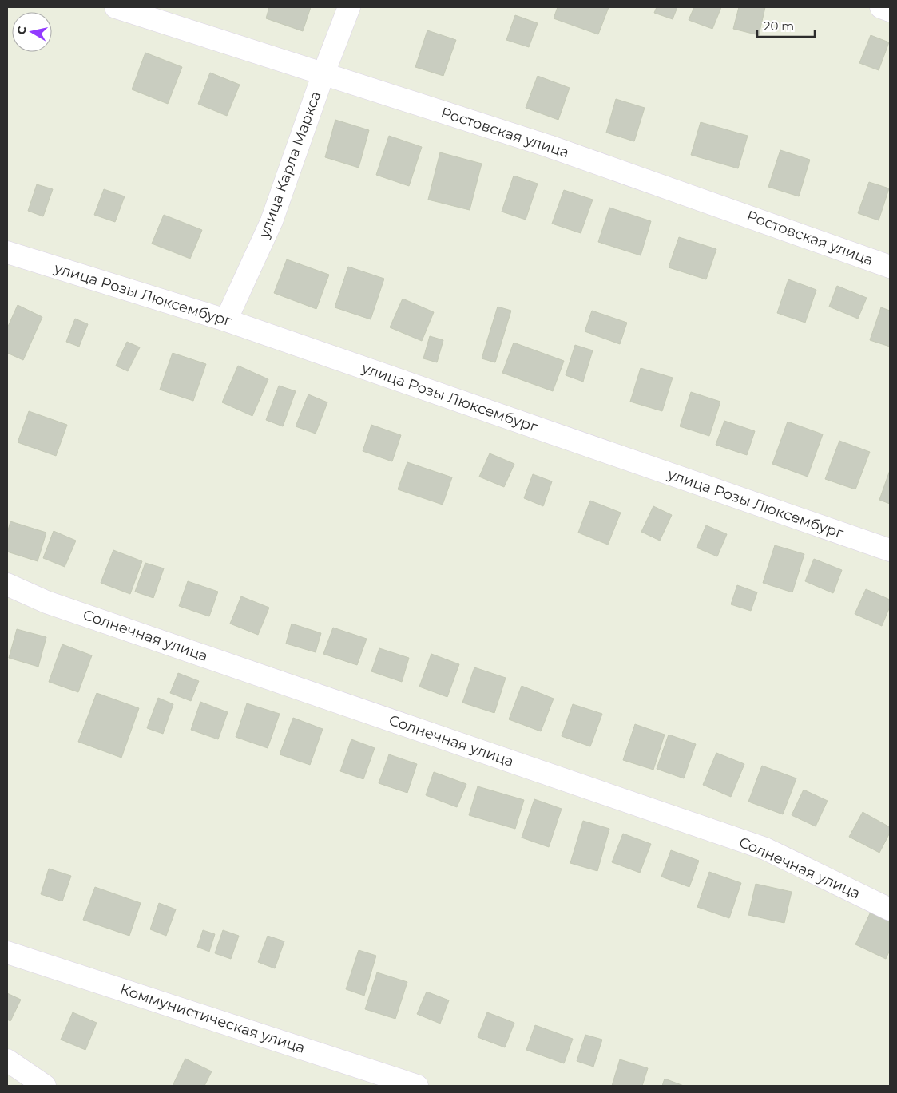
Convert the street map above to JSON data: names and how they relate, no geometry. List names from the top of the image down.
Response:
{
  "streets": {
    "street": [
      "Ростовская улица",
      "улица Карла Маркса",
      "улица Розы Люксембург",
      "Солнечная улица",
      "Коммунистическая улица"
    ]
  },
  "crossings": [
    ["Ростовская улица", "улица Карла Маркса"],
    ["улица Карла Маркса", "улица Розы Люксембург"]
  ],
  "scale_bar": "20 m",
  "north": "left"
}
